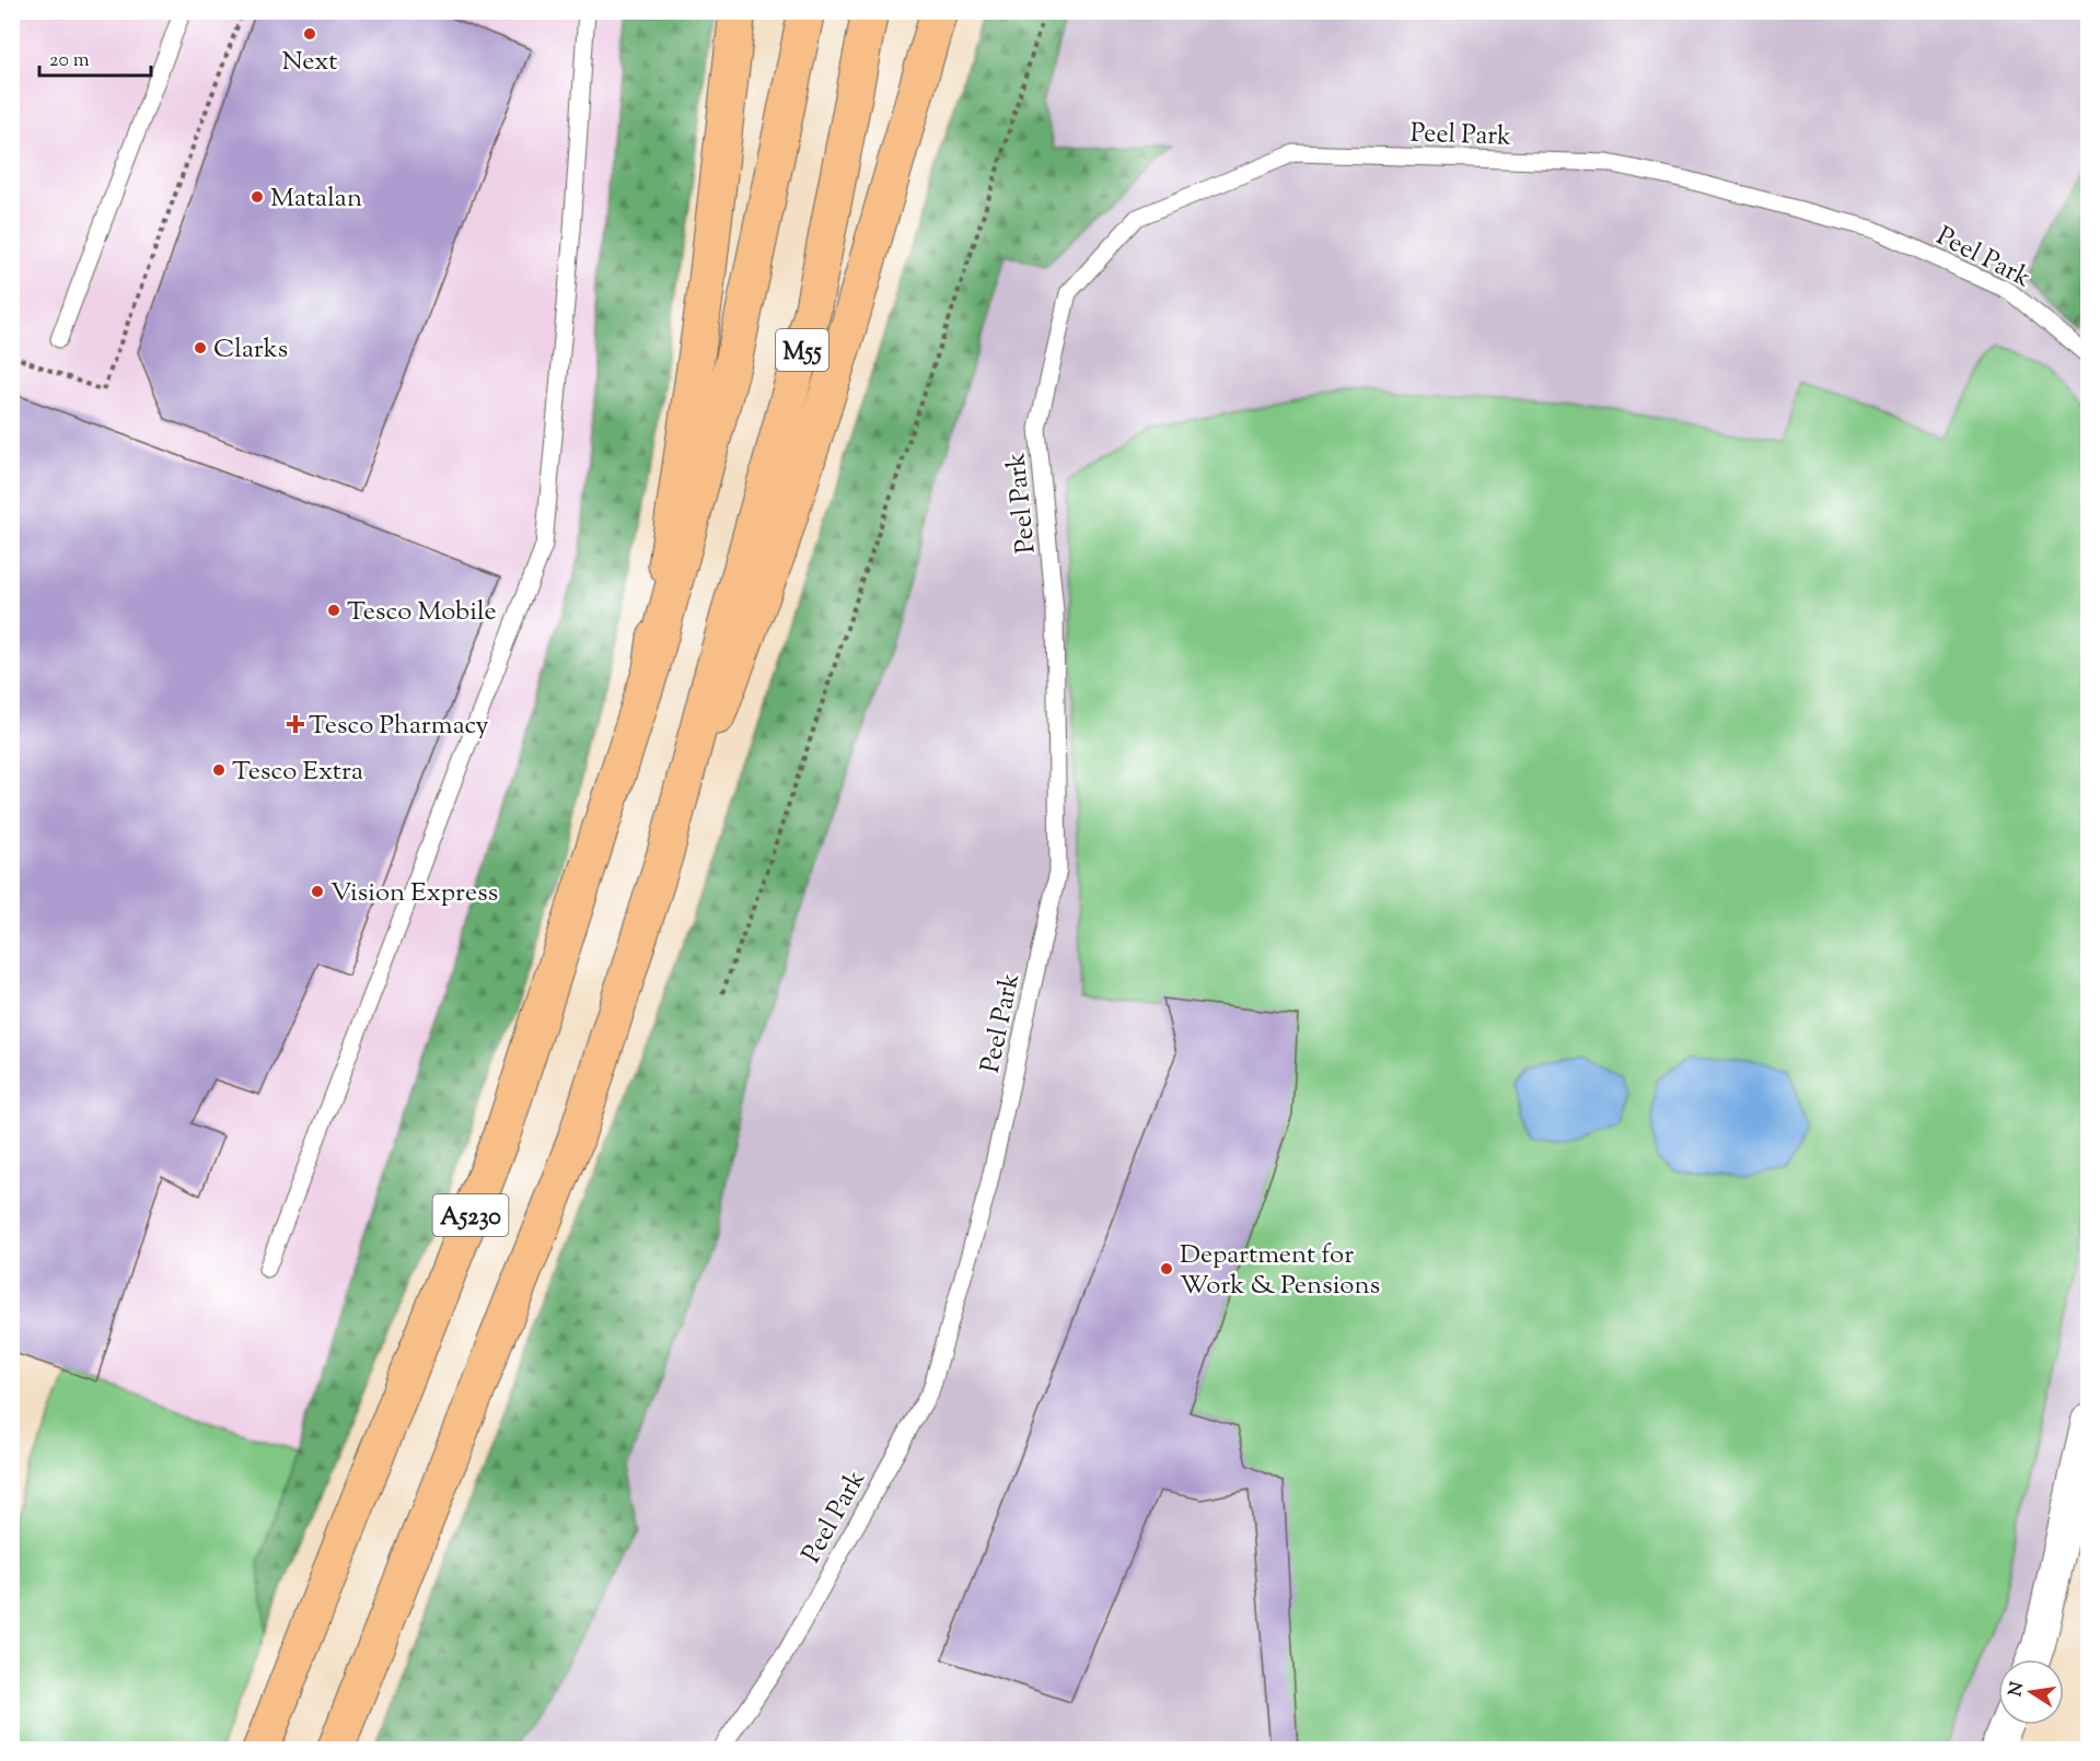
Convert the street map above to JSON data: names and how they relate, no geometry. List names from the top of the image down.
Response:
{
  "streets": {
    "main road": ["M55", "A5230"],
    "lane": ["Peel Park"]
  },
  "crossings": [
    ["M55", "A5230"]
  ],
  "places": {
    "other": [
      "Next",
      "Matalan",
      "Clarks",
      "Tesco Mobile",
      "Tesco Extra",
      "Vision Express",
      "Department for Work & Pensions"
    ],
    "health": ["Tesco Pharmacy"]
  },
  "scale_bar": "20 m",
  "north": "left"
}
